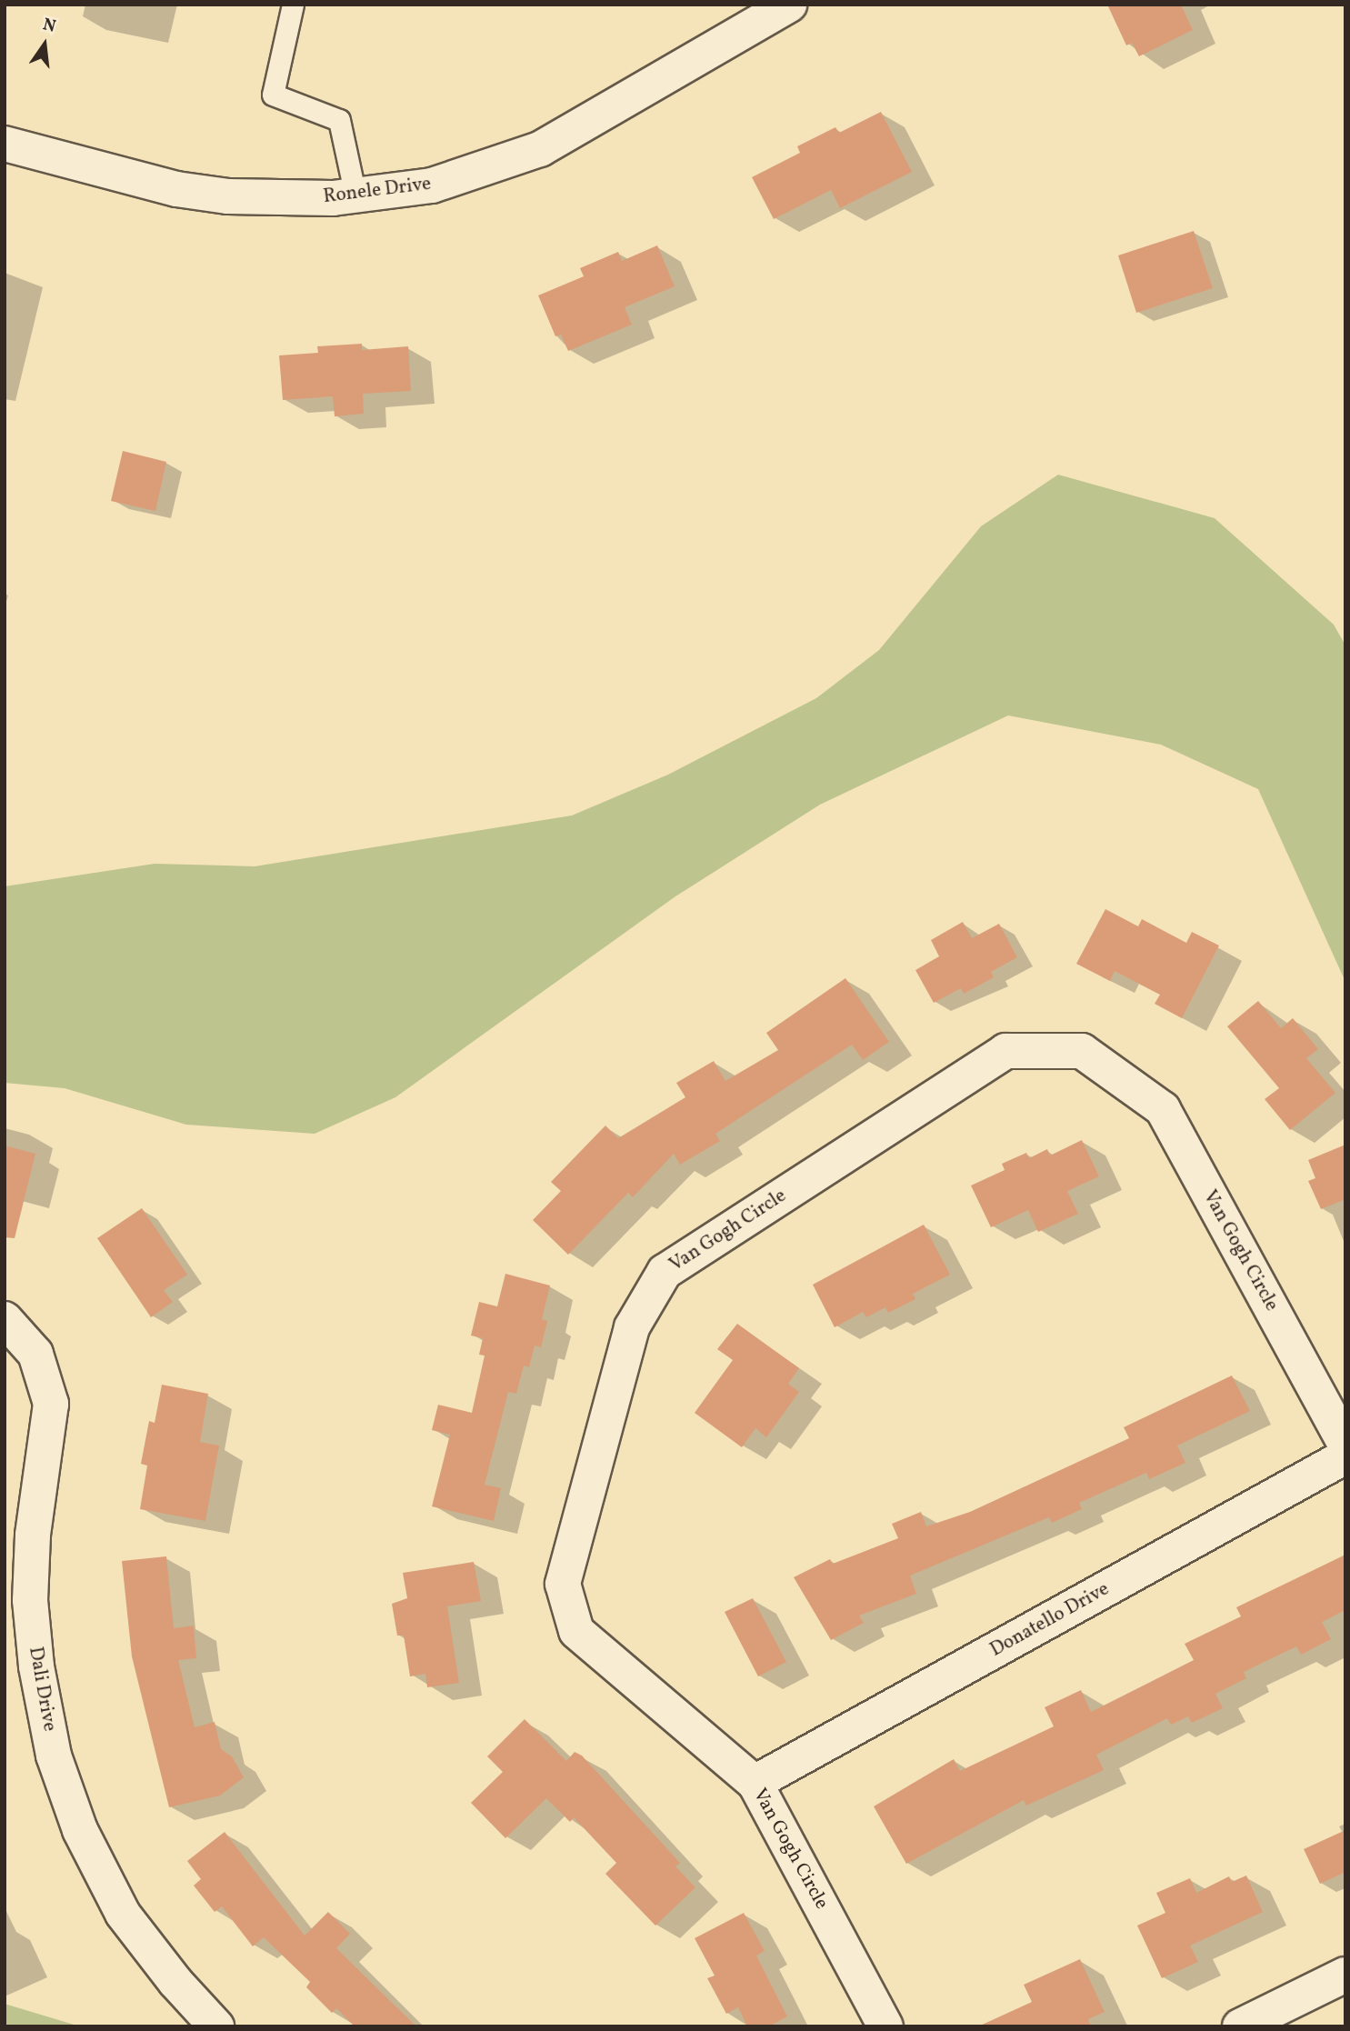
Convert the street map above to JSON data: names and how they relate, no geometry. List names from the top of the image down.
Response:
{
  "streets": {
    "street": [
      "Ronele Drive",
      "Van Gogh Circle",
      "Donatello Drive",
      "Dali Drive"
    ]
  },
  "crossings": [
    ["Van Gogh Circle", "Donatello Drive"]
  ],
  "north": "top"
}
